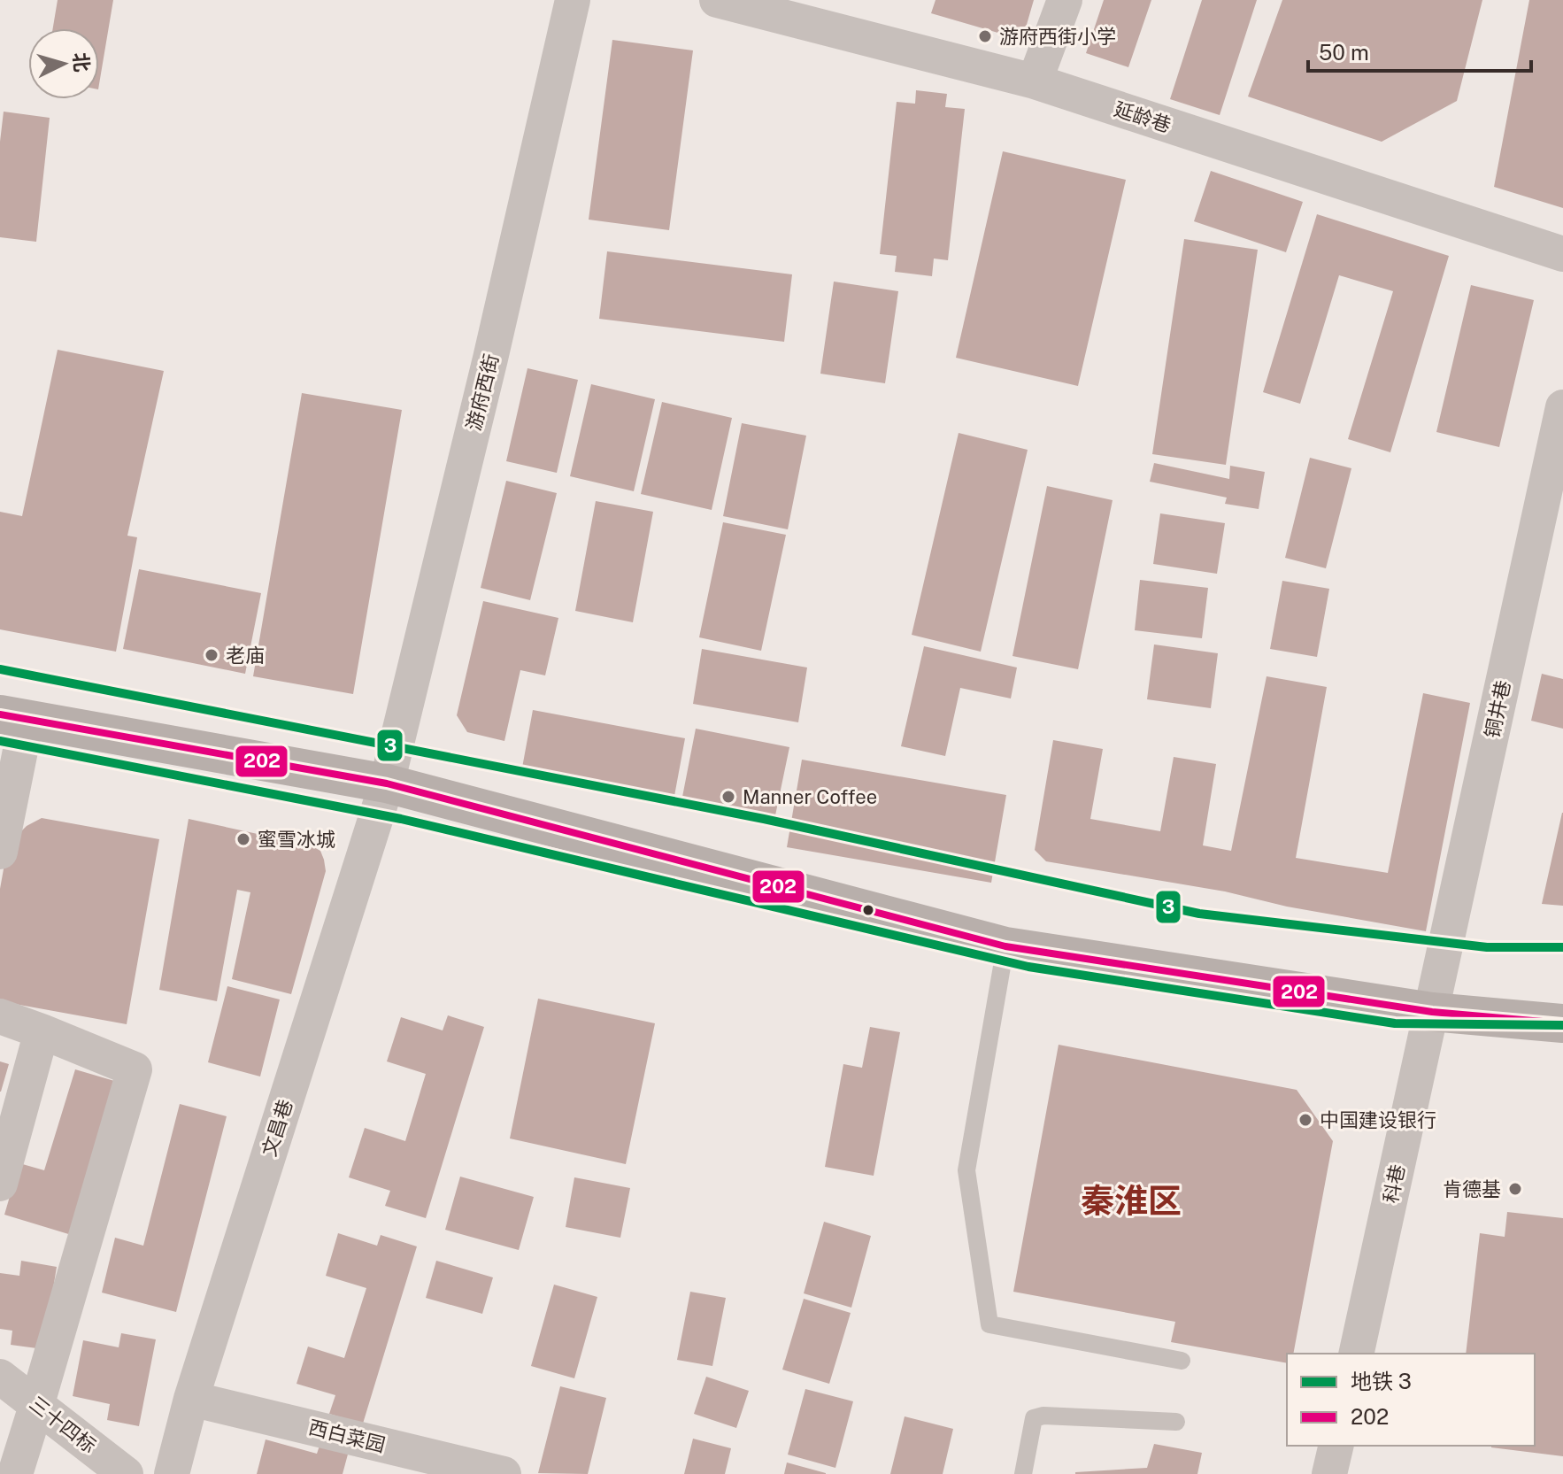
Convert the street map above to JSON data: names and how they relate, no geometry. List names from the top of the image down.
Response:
{
  "streets": {
    "street": [
      "延龄巷",
      "游府西街",
      "铜井巷",
      "文昌巷",
      "科巷",
      "三十四标",
      "西白菜园"
    ]
  },
  "crossings": [
    ["游府西街", "文昌巷"],
    ["铜井巷", "科巷"],
    ["文昌巷", "西白菜园"]
  ],
  "districts": ["秦淮区"],
  "places": [
    "游府西街小学",
    "老庙",
    "Manner Coffee",
    "蜜雪冰城",
    "中国建设银行",
    "肯德基"
  ],
  "lines": ["metro line 3", "transit line 202"],
  "legend": ["地铁 3", "202"],
  "scale_bar": "50 m",
  "north": "right"
}
